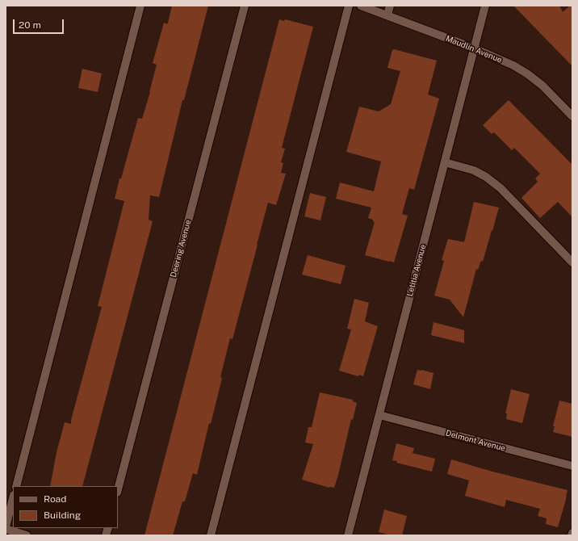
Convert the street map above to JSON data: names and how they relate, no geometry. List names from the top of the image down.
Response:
{
  "streets": {
    "street": [
      "Maudlin Avenue",
      "Deering Avenue",
      "Letitia Avenue",
      "Delmont Avenue"
    ]
  },
  "crossings": [
    ["Maudlin Avenue", "Letitia Avenue"],
    ["Letitia Avenue", "Delmont Avenue"]
  ],
  "legend": ["Road", "Building"],
  "scale_bar": "20 m"
}
